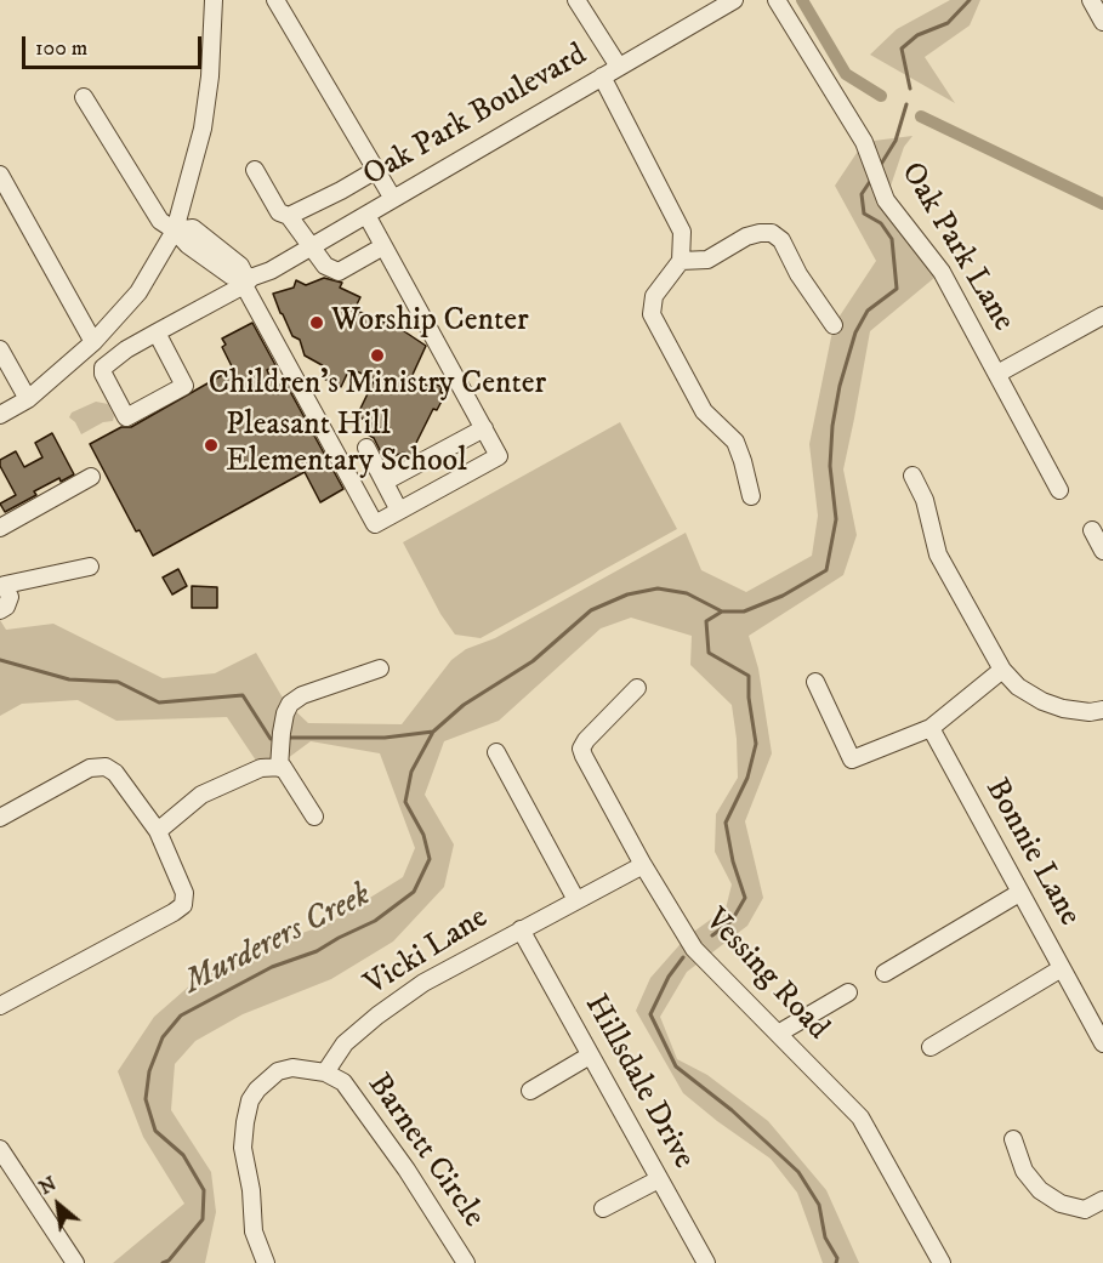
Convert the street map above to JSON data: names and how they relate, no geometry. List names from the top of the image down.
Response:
{
  "streets": {
    "street": [
      "Oak Park Boulevard",
      "Oak Park Lane",
      "Bonnie Lane",
      "Vicki Lane",
      "Vessing Road",
      "Hillsdale Drive",
      "Barnett Circle"
    ]
  },
  "crossings": [
    ["Vicki Lane", "Vessing Road"],
    ["Vicki Lane", "Hillsdale Drive"],
    ["Vicki Lane", "Barnett Circle"]
  ],
  "water": ["Murderers Creek"],
  "places": ["Worship Center", "Children's Ministry Center", "Pleasant Hill Elementary School"],
  "scale_bar": "100 m",
  "north": "top left"
}
